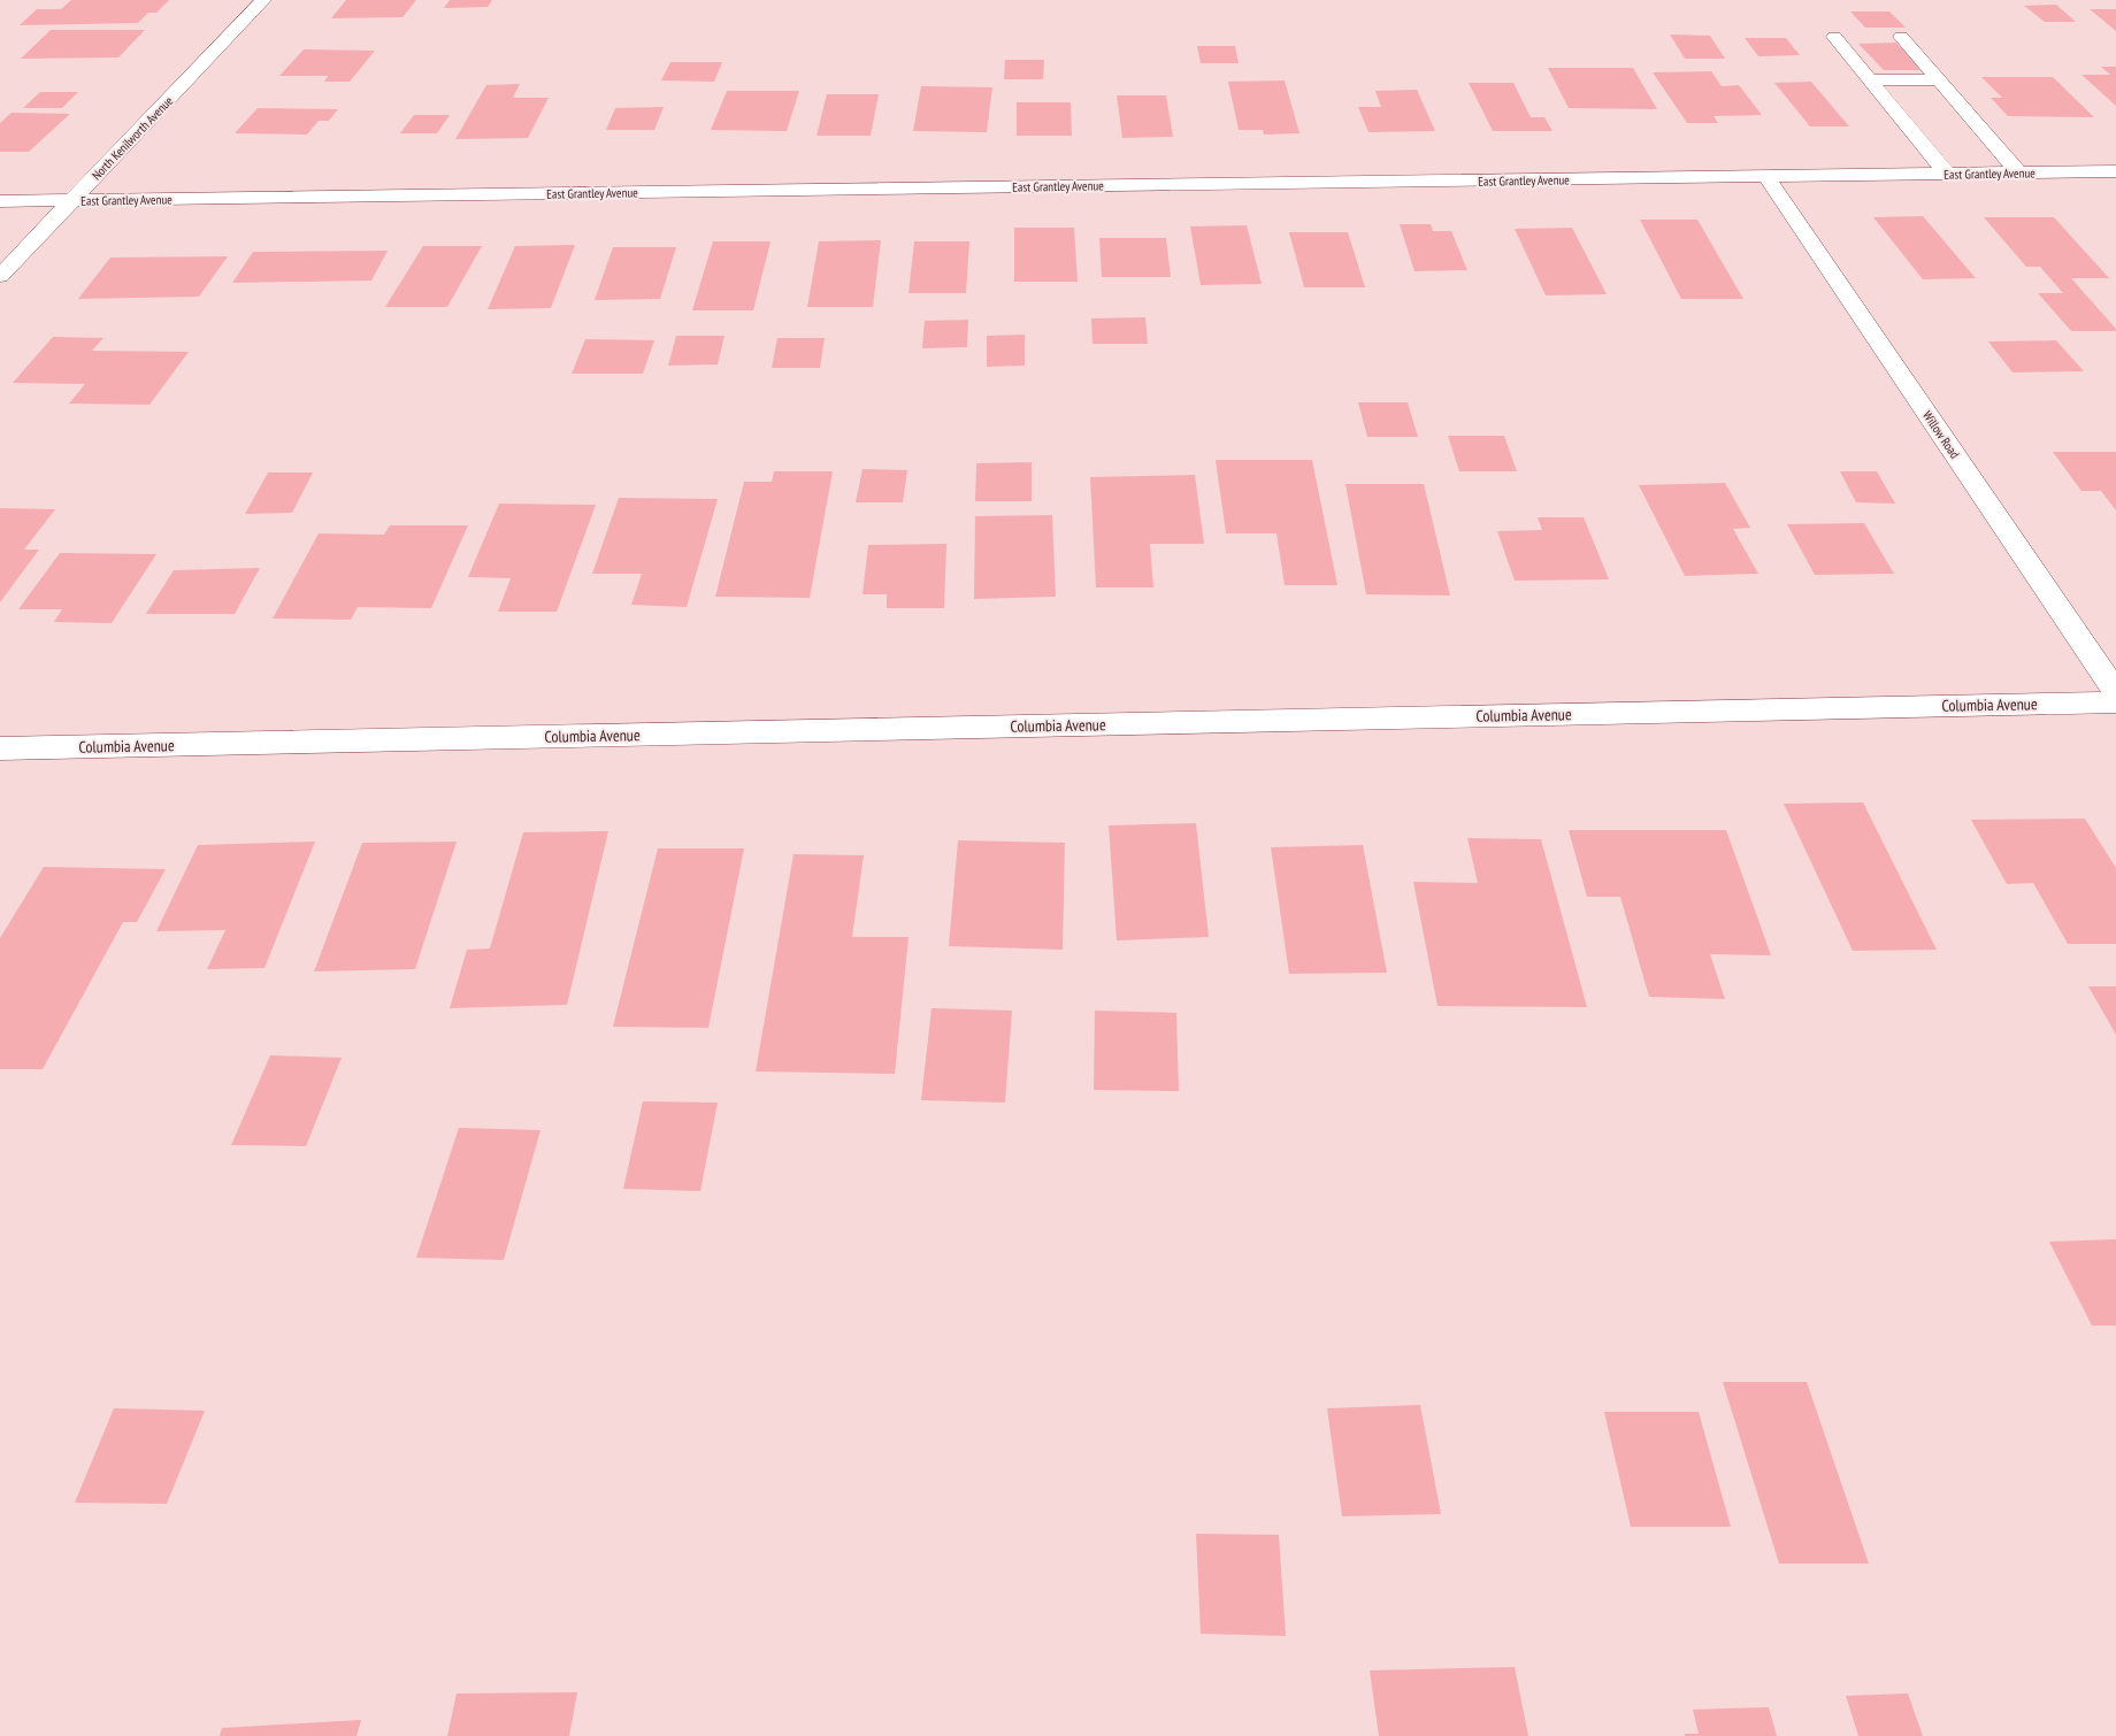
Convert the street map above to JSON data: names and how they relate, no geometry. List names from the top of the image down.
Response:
{
  "streets": {
    "street": [
      "North Kenilworth Avenue",
      "East Grantley Avenue",
      "Willow Road",
      "Columbia Avenue"
    ]
  },
  "crossings": [
    ["North Kenilworth Avenue", "East Grantley Avenue"],
    ["East Grantley Avenue", "Willow Road"]
  ]
}
